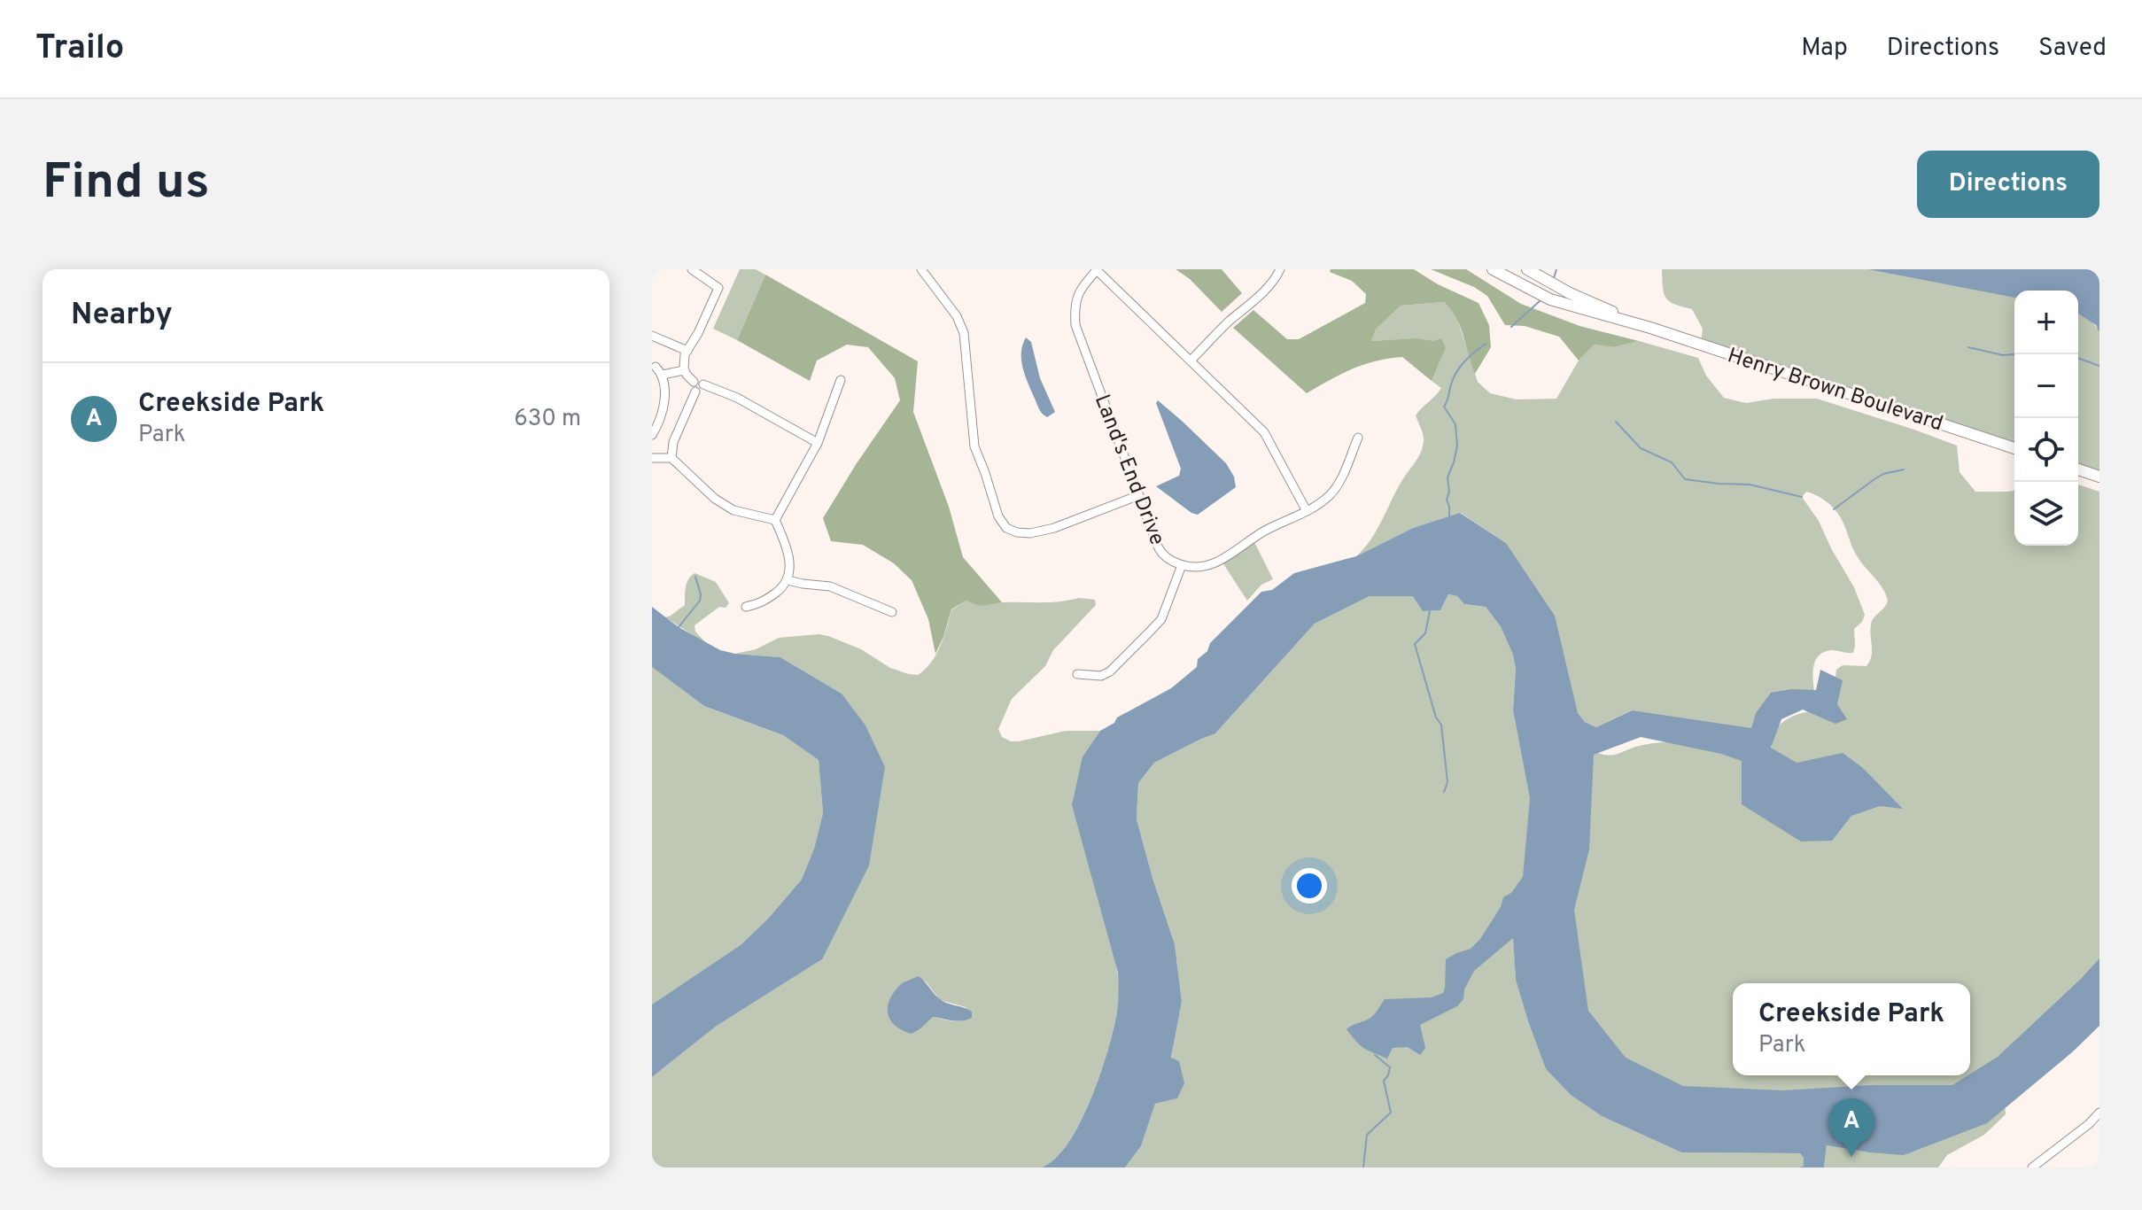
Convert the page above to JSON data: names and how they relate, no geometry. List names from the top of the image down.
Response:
{
  "streets": {
    "main road": ["Henry Brown Boulevard"],
    "street": ["Land's End Drive"]
  },
  "page": {
    "header": "Trailo",
    "nav": ["Map", "Directions", "Saved"],
    "buttons": "Directions",
    "title": "Find us",
    "heading": "Nearby",
    "map_buttons": ["+", "−"],
    "list": [
      {
        "mark": "A",
        "name": "Creekside Park",
        "note": "Park",
        "value": "630 m"
      }
    ],
    "popup": ["Creekside Park", "Park"],
    "pins": "A"
  }
}
